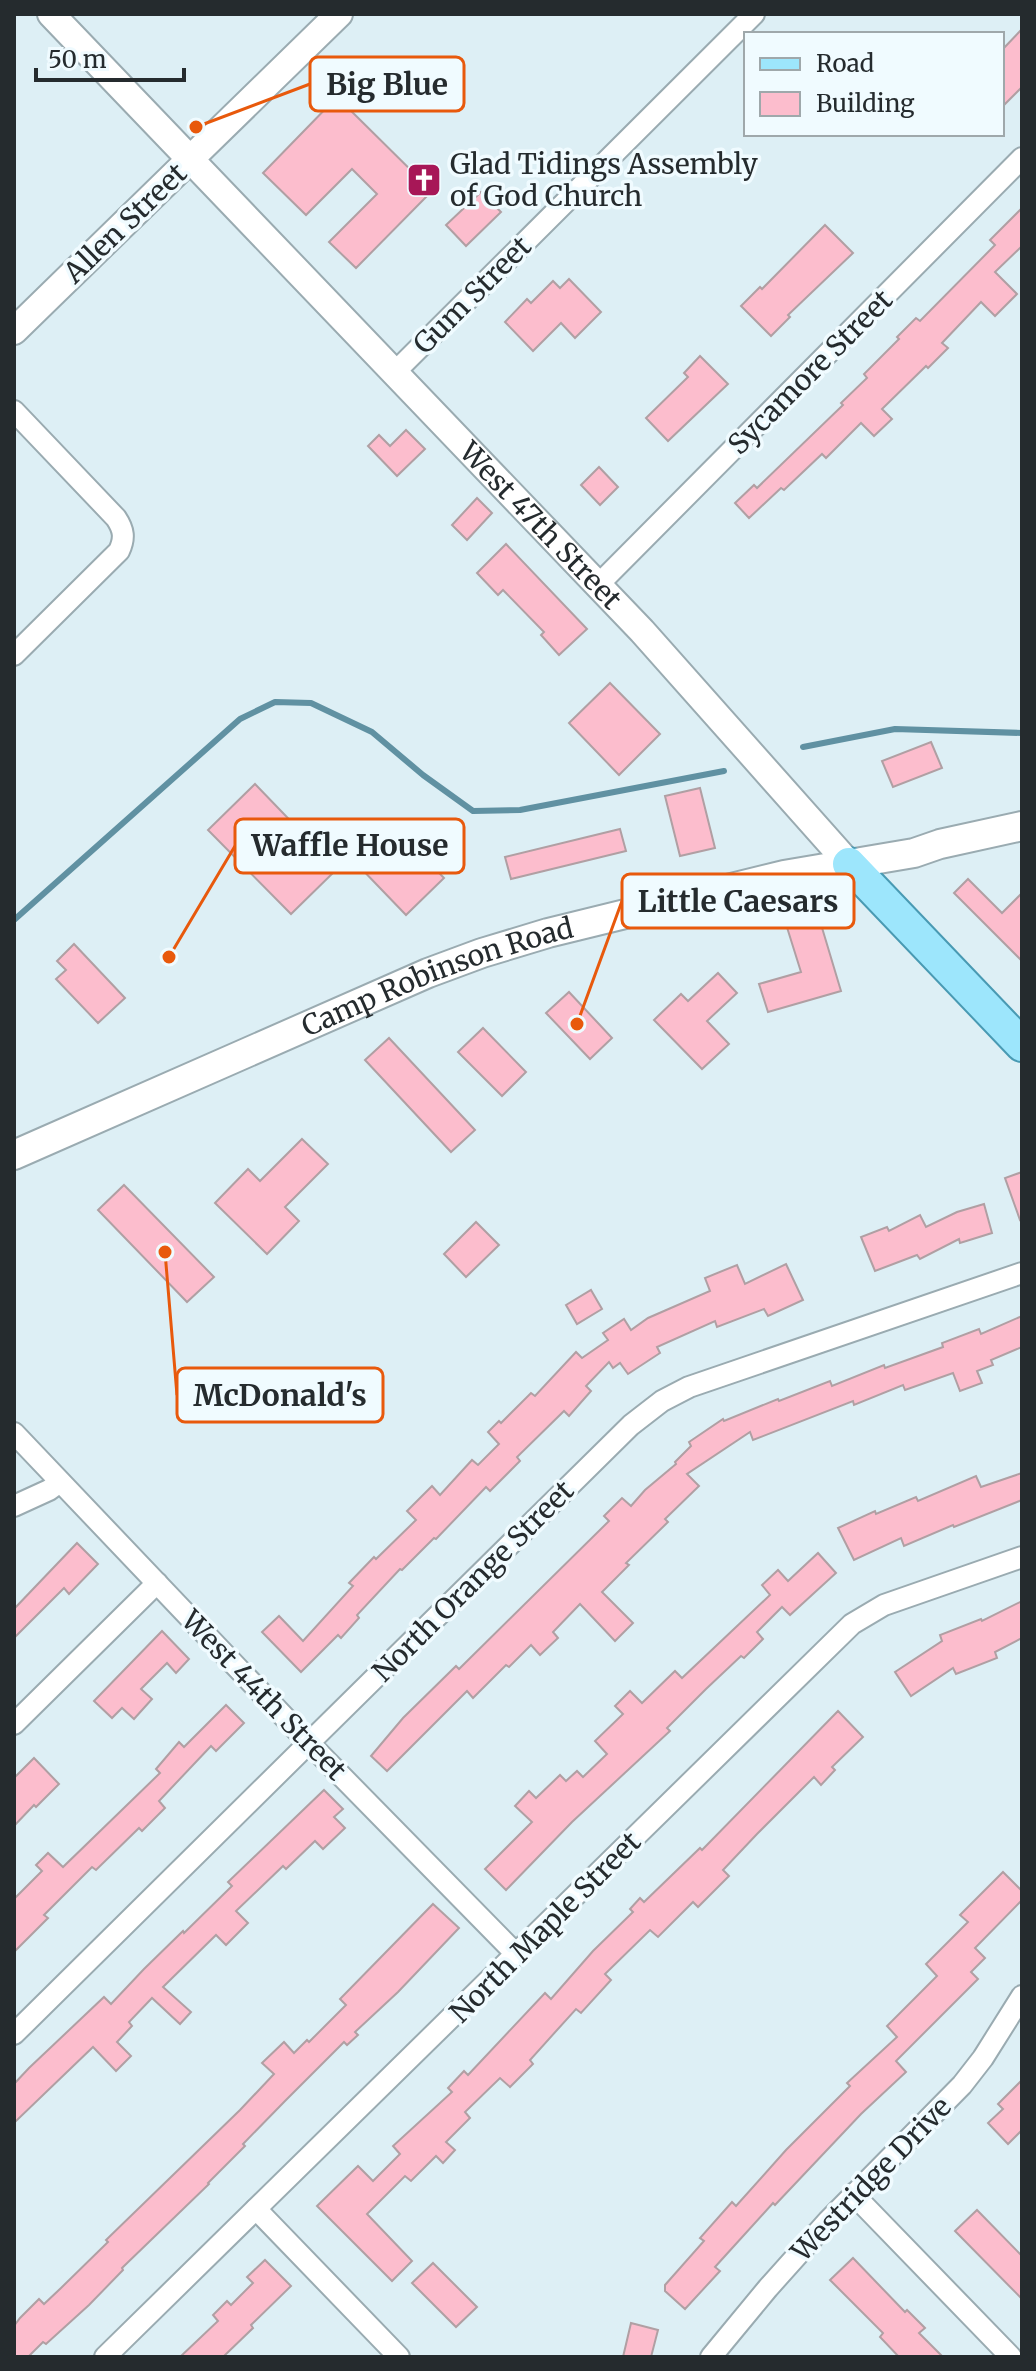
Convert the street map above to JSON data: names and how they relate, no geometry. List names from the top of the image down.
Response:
{
  "streets": {
    "main road": ["West 47th Street", "Camp Robinson Road"],
    "street": [
      "Allen Street",
      "Gum Street",
      "Sycamore Street",
      "North Orange Street",
      "West 44th Street",
      "North Maple Street",
      "Westridge Drive"
    ]
  },
  "crossings": [
    ["Allen Street", "West 47th Street"],
    ["Gum Street", "West 47th Street"],
    ["Sycamore Street", "West 47th Street"],
    ["West 47th Street", "Camp Robinson Road"],
    ["North Orange Street", "West 44th Street"],
    ["West 44th Street", "North Maple Street"]
  ],
  "places": {
    "other": [
      "Big Blue",
      "Waffle House",
      "Little Caesars",
      "McDonald's"
    ],
    "church": ["Glad Tidings Assembly of God Church"]
  },
  "legend": ["Road", "Building"],
  "scale_bar": "50 m"
}
